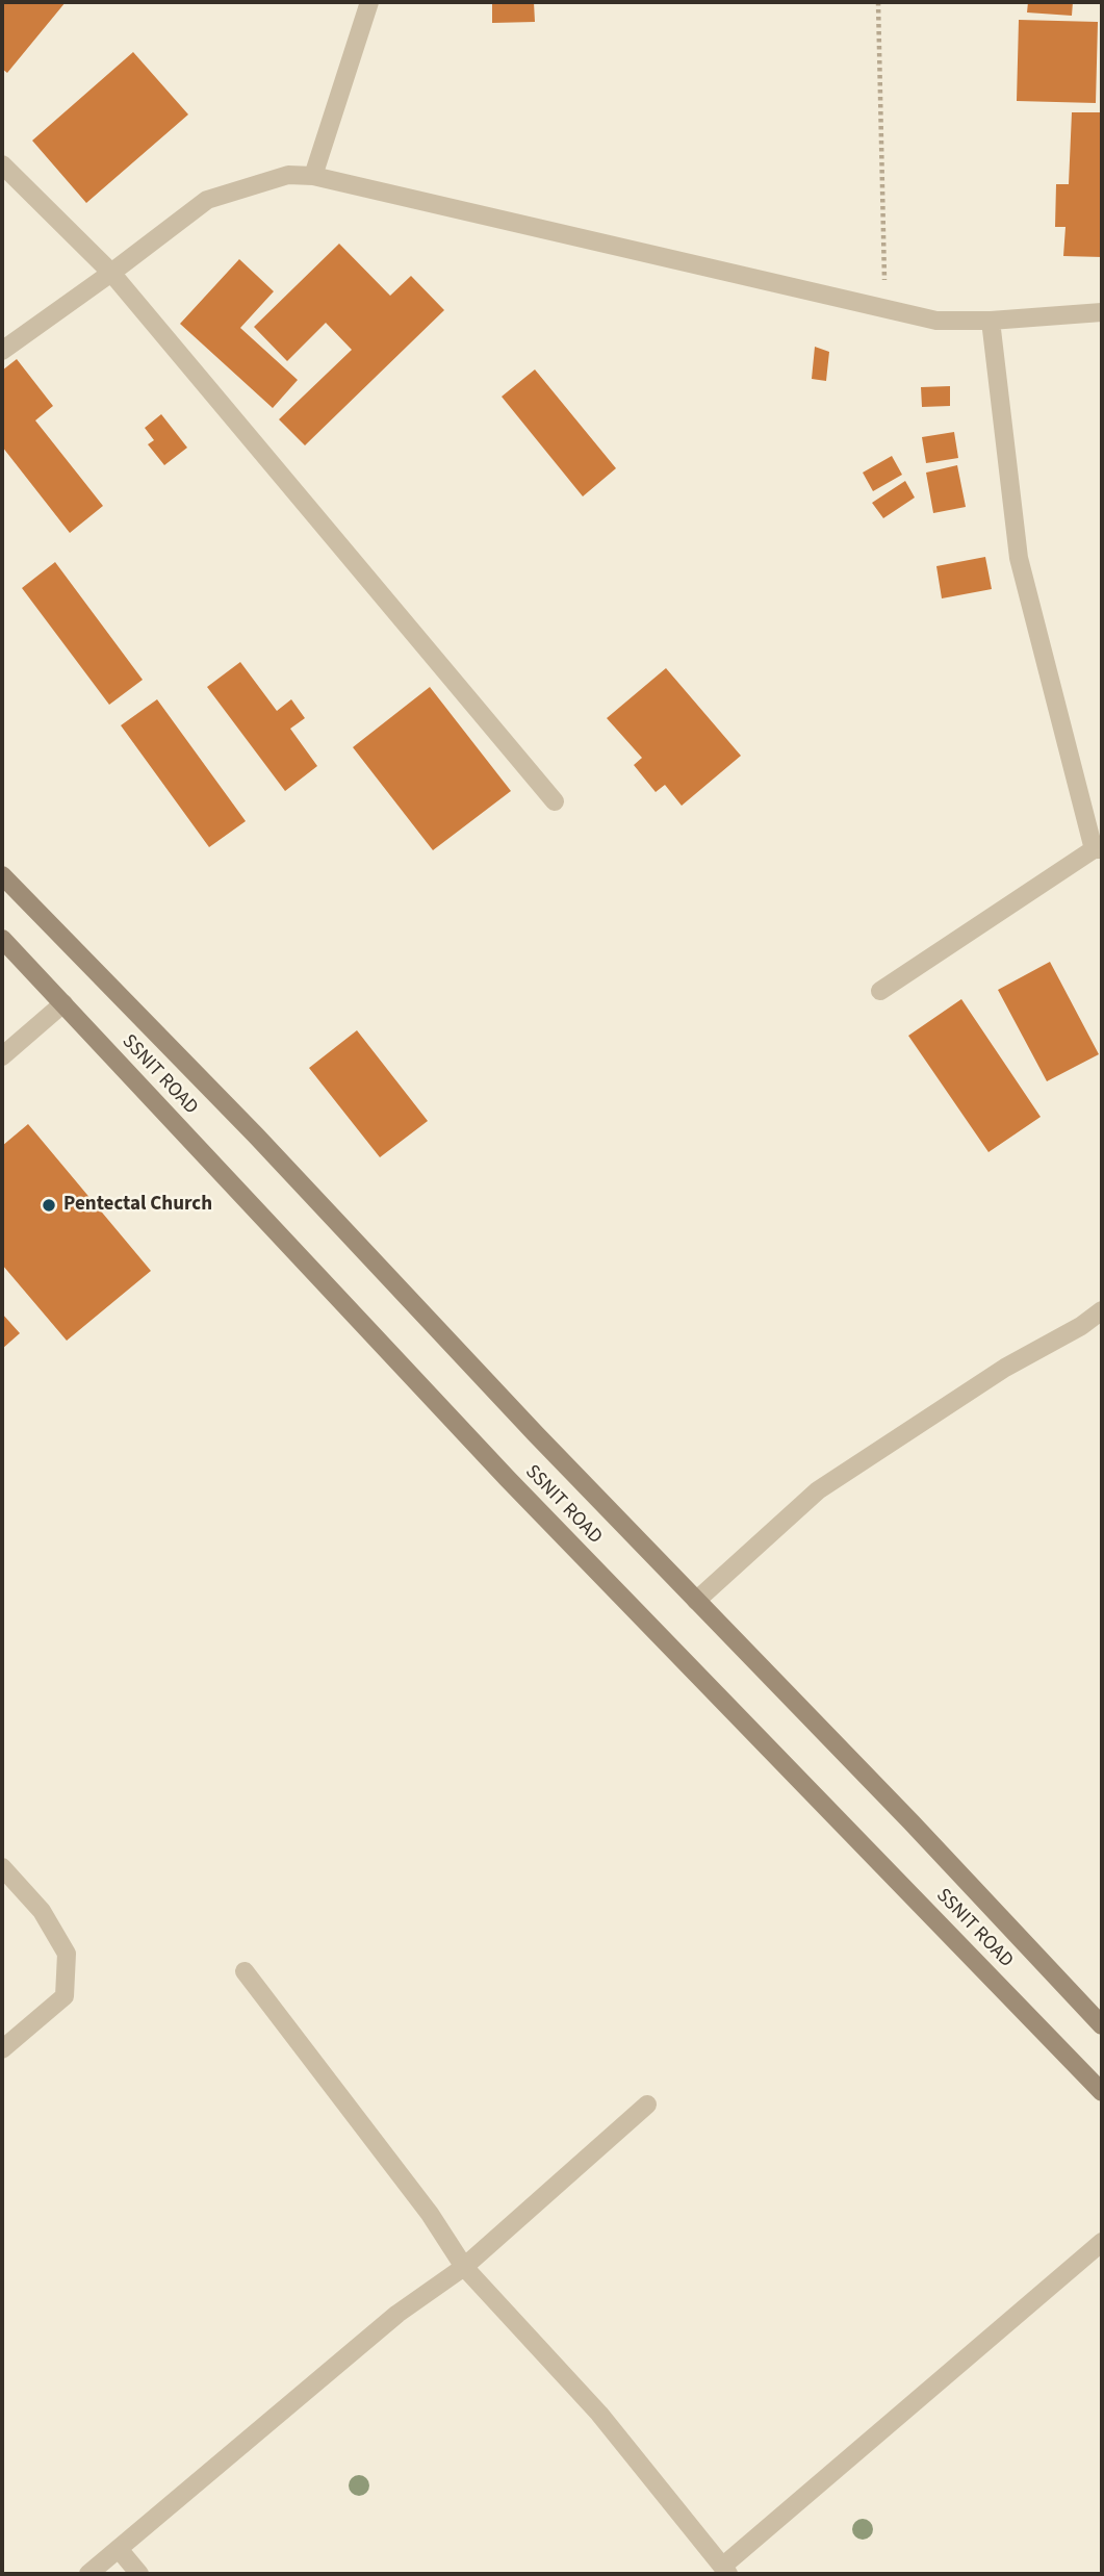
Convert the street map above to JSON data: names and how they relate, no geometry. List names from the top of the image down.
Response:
{
  "streets": {
    "street": ["SSNIT ROAD"]
  },
  "places": ["Pentectal Church"]
}
